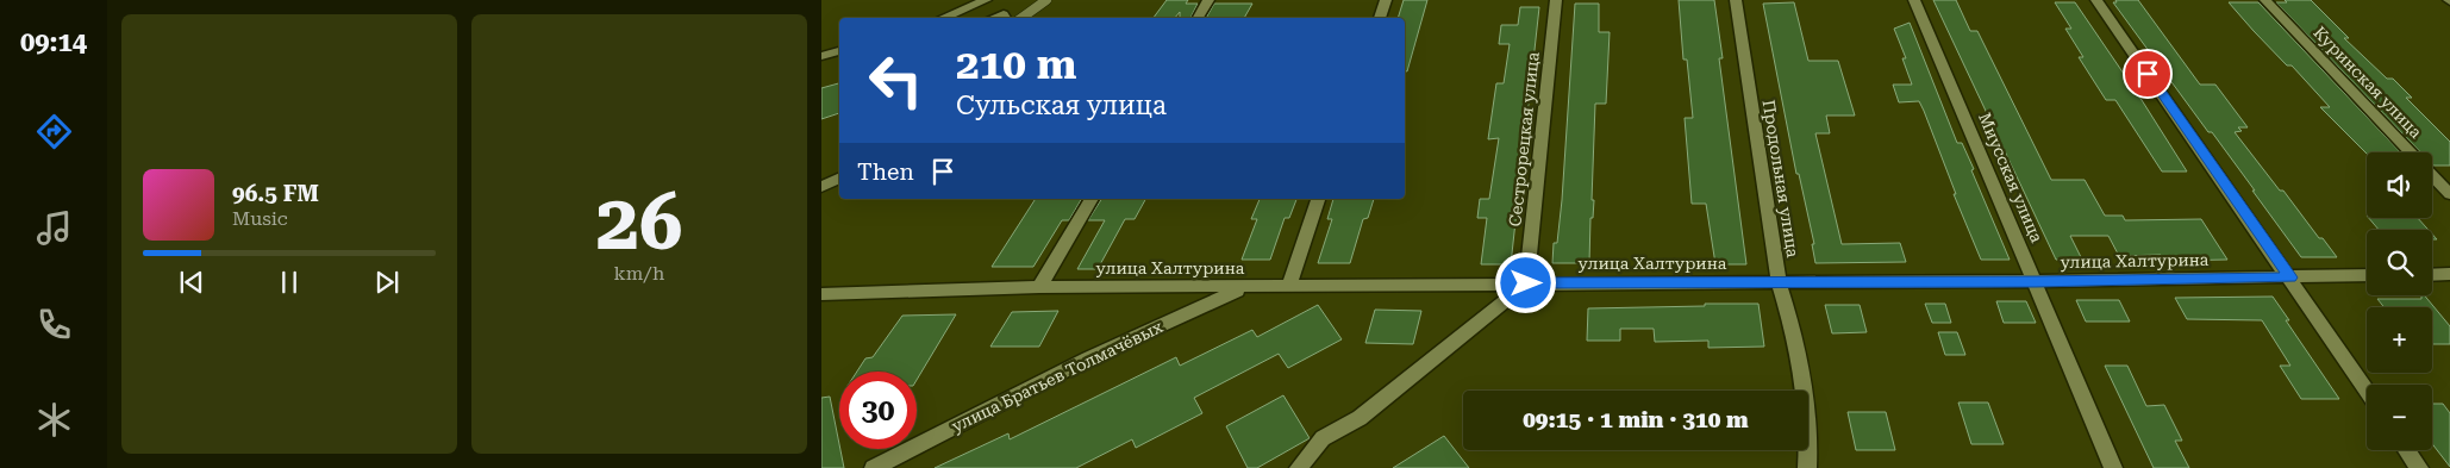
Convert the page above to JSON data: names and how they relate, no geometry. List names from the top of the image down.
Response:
{
  "streets": {
    "street": [
      "Куринская улица",
      "Сестрорецкая улица",
      "Миусская улица",
      "Продольная улица",
      "улица Халтурина",
      "улица Братьев Толмачёвых"
    ]
  },
  "crossings": [
    ["Сестрорецкая улица", "улица Халтурина"],
    ["Миусская улица", "улица Халтурина"],
    ["Продольная улица", "улица Халтурина"],
    ["улица Халтурина", "улица Братьев Толмачёвых"]
  ],
  "page": {
    "tabs": "09:14",
    "tile": ["26", "km/h"],
    "turn": ["210 m", "Сульская улица"],
    "then": "Then",
    "map_buttons": ["+", "−"],
    "song": ["96.5 FM", "Music"],
    "limit": "30",
    "trip": "09:15 · 1 min · 310 m"
  }
}
